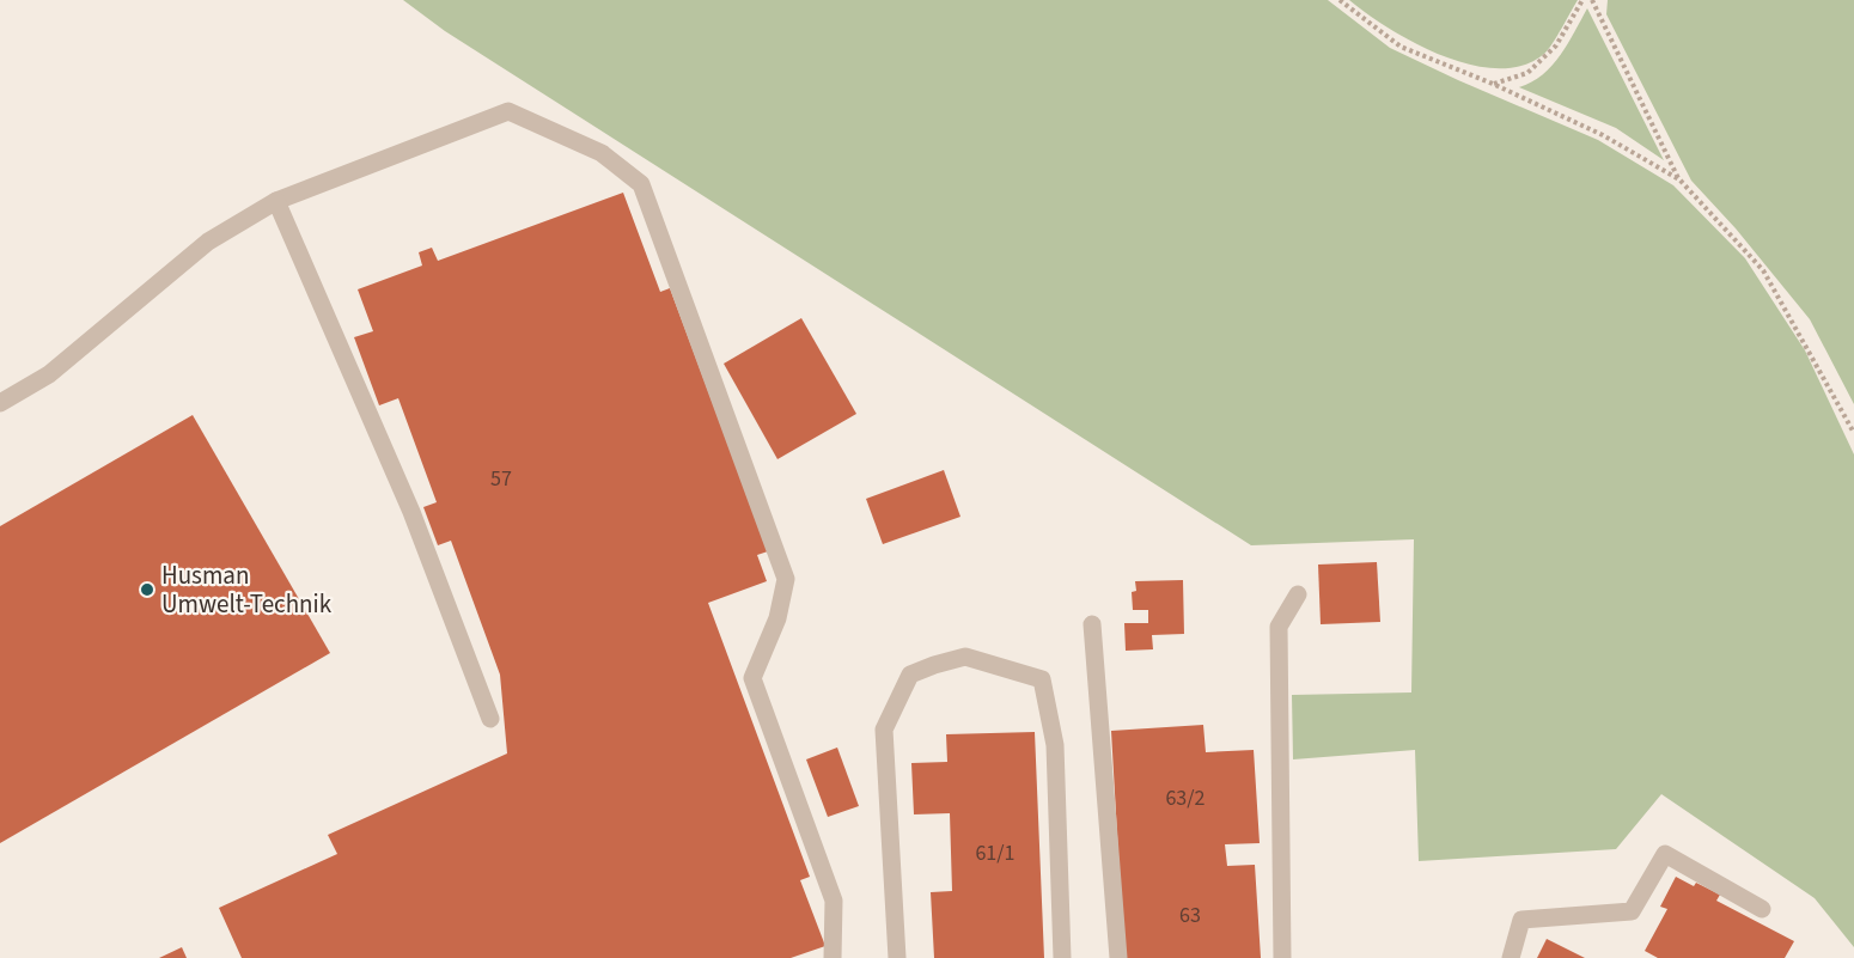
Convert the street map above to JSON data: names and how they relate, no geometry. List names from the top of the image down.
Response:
{
  "places": ["Husman Umwelt-Technik"],
  "house_numbers": [
    "57",
    "63/2",
    "61/1",
    "63"
  ]
}
